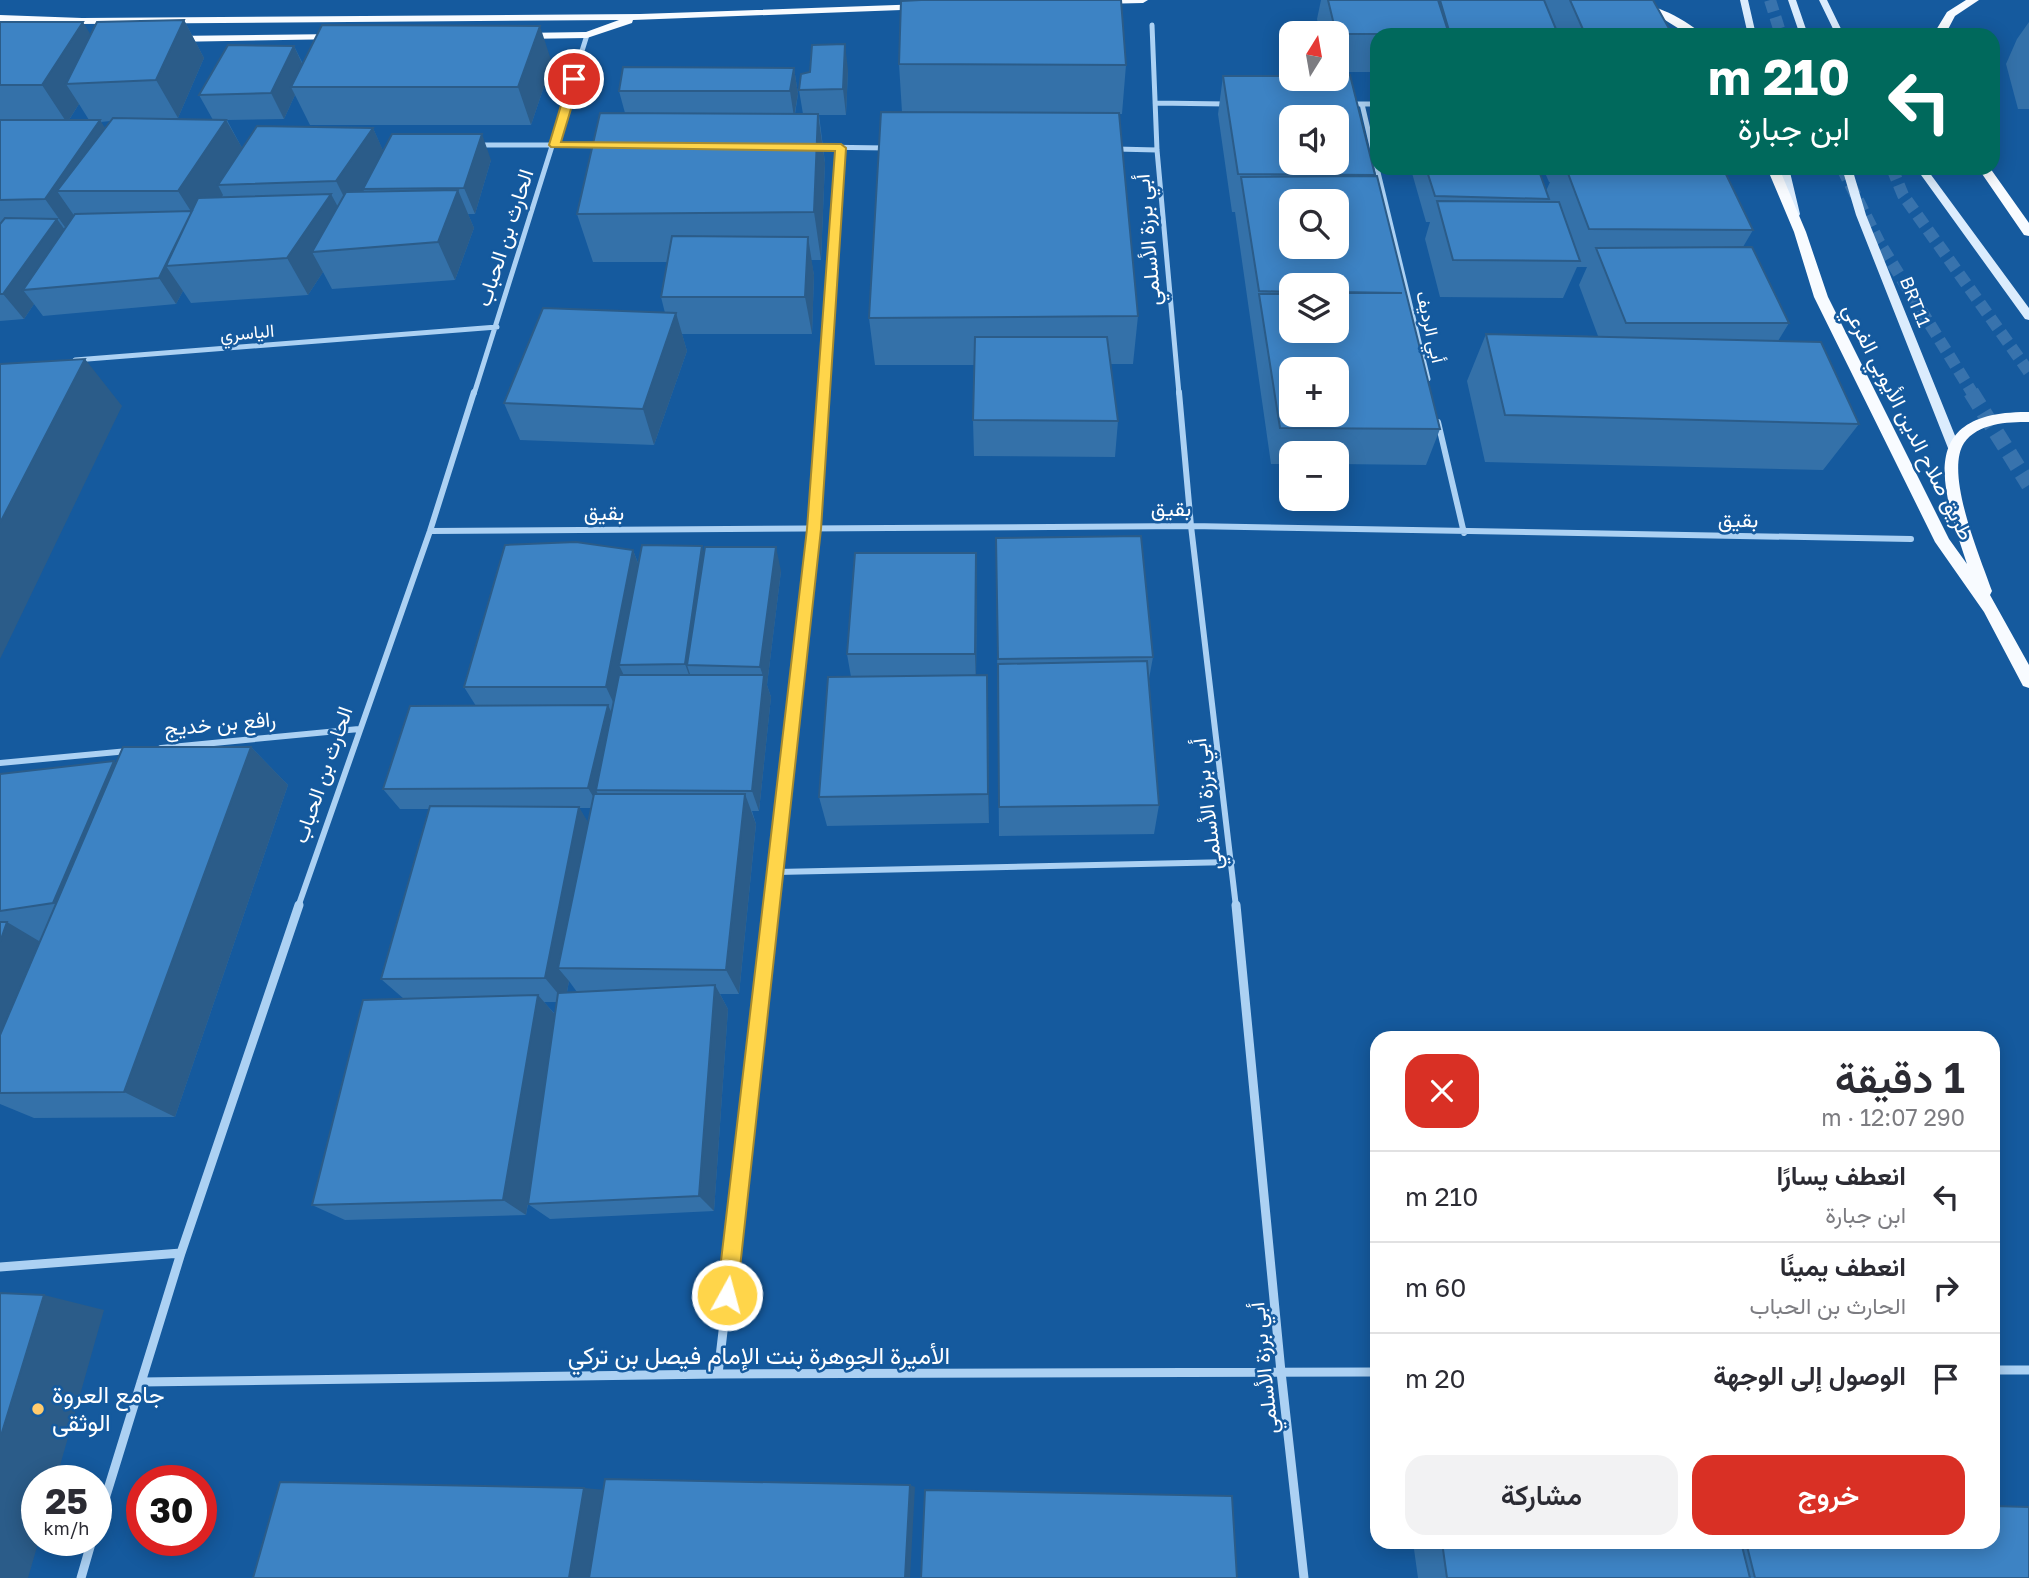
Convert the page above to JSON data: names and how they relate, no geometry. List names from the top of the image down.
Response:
{
  "streets": {
    "main road": ["BRT11", "طريق صلاح الدين الأيوبي الفرعي"],
    "street": [
      "الحارث بن الحباب",
      "أبي برزة الأسلمي",
      "أبي الرديف",
      "الياسري",
      "بقيق",
      "رافع بن خديج",
      "الأميرة الجوهرة بنت الإمام فيصل بن تركي"
    ]
  },
  "crossings": [
    ["الحارث بن الحباب", "الياسري"],
    ["الحارث بن الحباب", "بقيق"],
    ["الحارث بن الحباب", "رافع بن خديج"],
    ["الحارث بن الحباب", "الأميرة الجوهرة بنت الإمام فيصل بن تركي"],
    ["أبي برزة الأسلمي", "بقيق"],
    ["أبي برزة الأسلمي", "الأميرة الجوهرة بنت الإمام فيصل بن تركي"]
  ],
  "places": ["جامع العروة الوثقى"],
  "north": "top",
  "page": {
    "map_buttons": ["+", "−"],
    "turn": ["210 m", "ابن جبارة"],
    "heading": ["1 دقيقة", "290 m · 12:07"],
    "list": [
      {
        "name": "انعطف يسارًا",
        "note": "ابن جبارة",
        "value": "210 m"
      },
      {
        "name": "انعطف يمينًا",
        "note": "الحارث بن الحباب",
        "value": "60 m"
      },
      {
        "name": "الوصول إلى الوجهة",
        "value": "20 m"
      }
    ],
    "buttons": ["خروج", "مشاركة"],
    "speed": "25 km/h",
    "limit": "30"
  }
}
